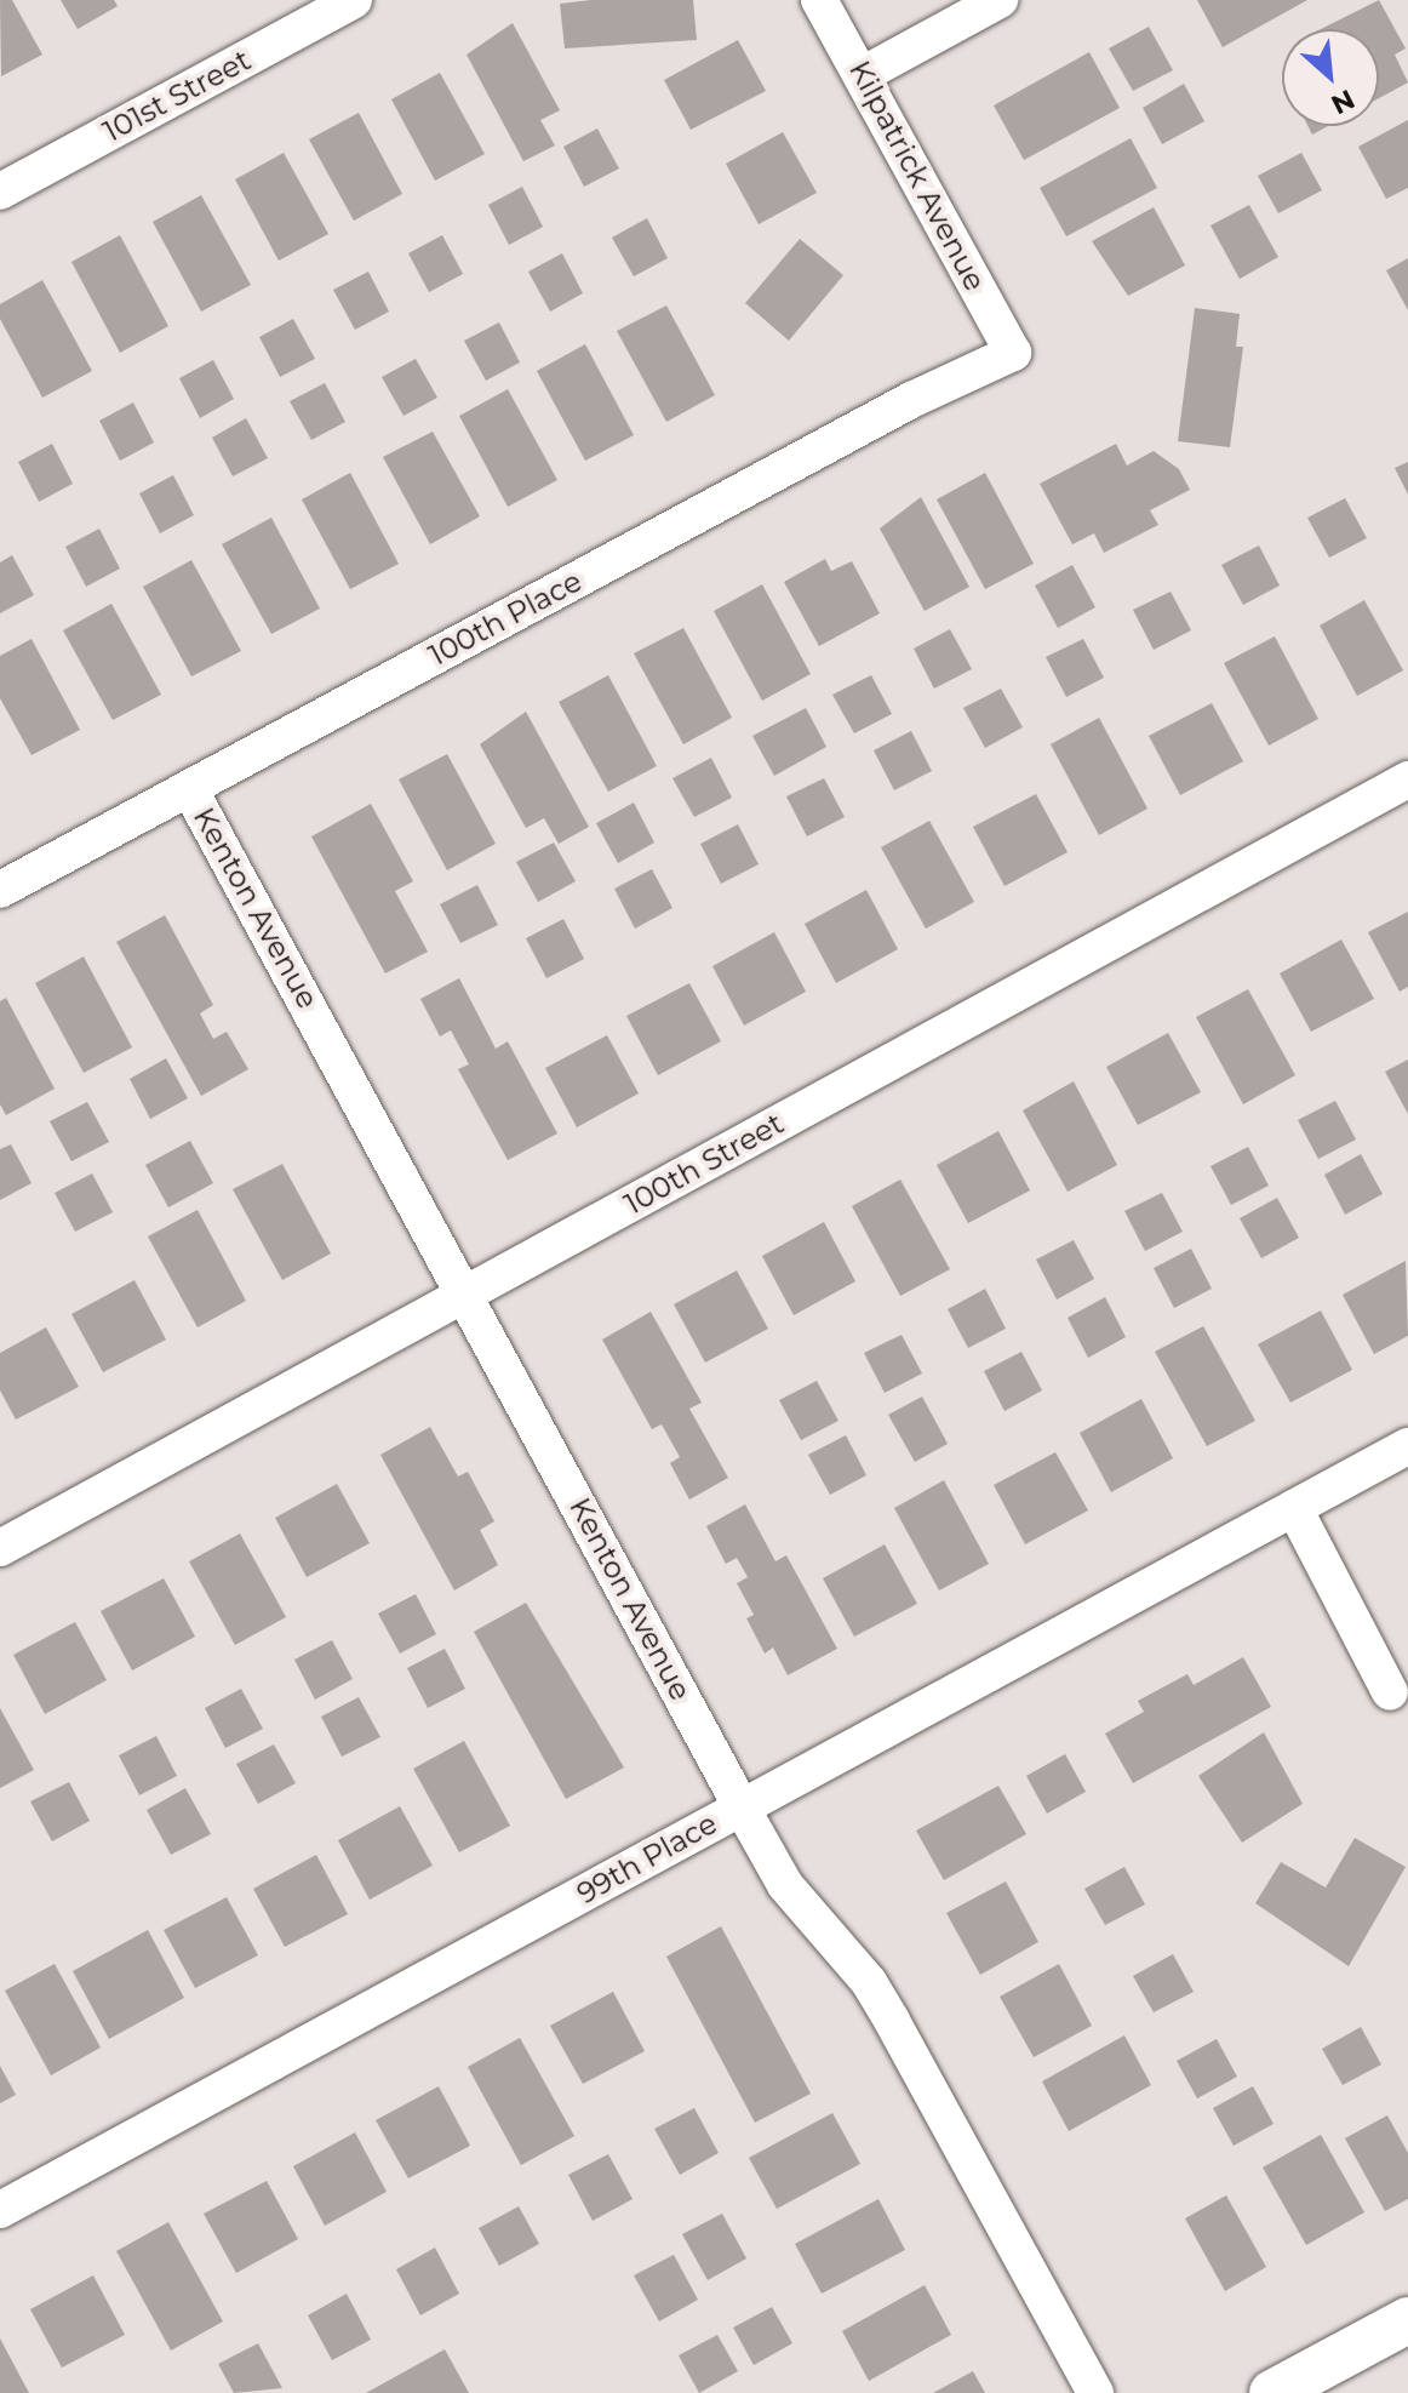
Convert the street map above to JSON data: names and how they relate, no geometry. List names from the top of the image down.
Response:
{
  "streets": {
    "street": [
      "101st Street",
      "Kilpatrick Avenue",
      "100th Place",
      "Kenton Avenue",
      "100th Street",
      "99th Place"
    ]
  },
  "crossings": [
    ["Kilpatrick Avenue", "100th Place"],
    ["100th Place", "Kenton Avenue"],
    ["Kenton Avenue", "100th Street"],
    ["Kenton Avenue", "99th Place"]
  ],
  "north": "bottom right"
}
